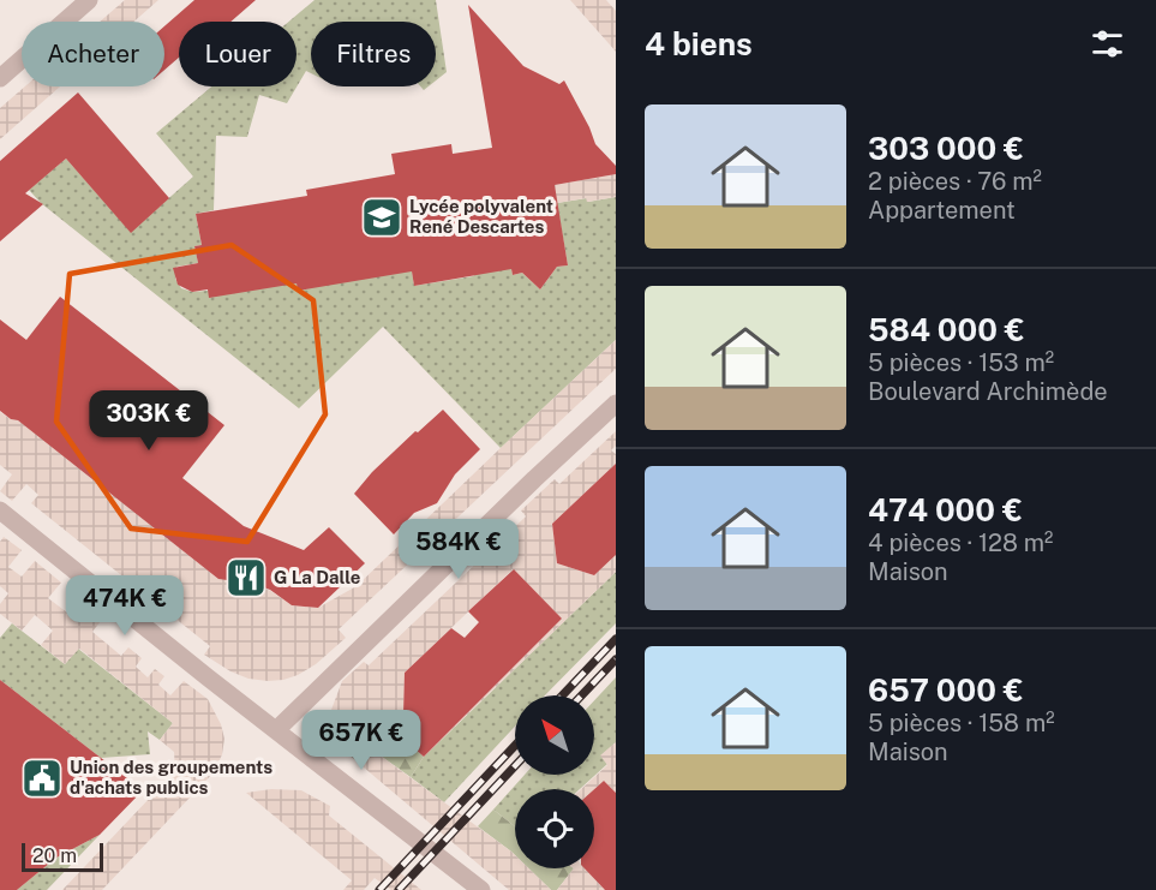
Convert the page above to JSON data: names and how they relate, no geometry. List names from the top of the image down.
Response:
{
  "places": {
    "school or university": ["Lycée polyvalent René Descartes"],
    "restaurant": ["G La Dalle"],
    "public building": ["Union des groupements d'achats publics"]
  },
  "scale_bar": "20 m",
  "north": "top left",
  "page": {
    "heading": "4 biens",
    "chip": ["Acheter", "Louer", "Filtres"],
    "list": [
      {
        "name": "303 000 €",
        "note": "2 pièces · 76 m² · Appartement"
      },
      {
        "name": "584 000 €",
        "note": "5 pièces · 153 m² · Boulevard Archimède"
      },
      {
        "name": "474 000 €",
        "note": "4 pièces · 128 m² · Maison"
      },
      {
        "name": "657 000 €",
        "note": "5 pièces · 158 m² · Maison"
      }
    ],
    "price": [
      "303K €",
      "584K €",
      "474K €",
      "657K €"
    ],
    "scale": "20 m"
  }
}
